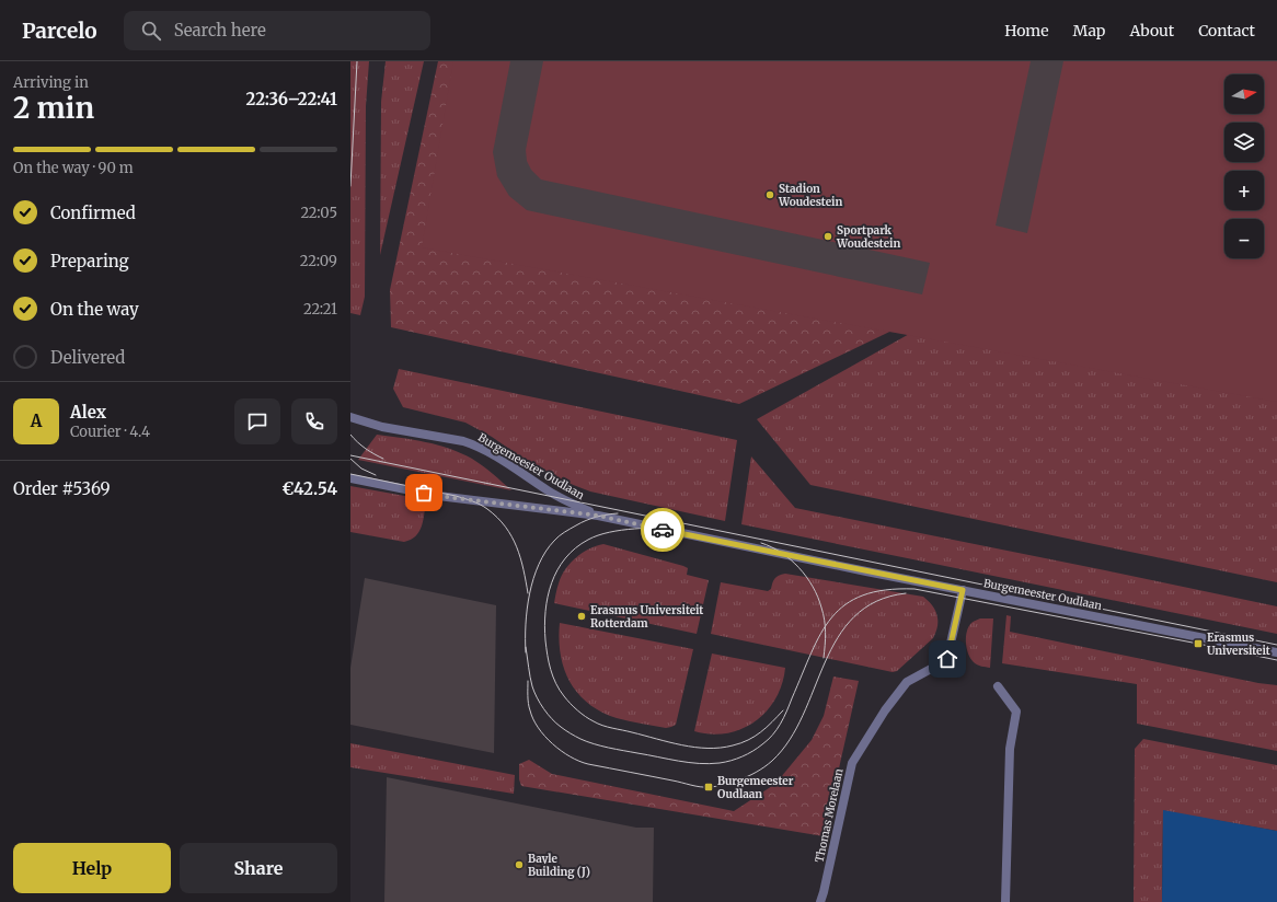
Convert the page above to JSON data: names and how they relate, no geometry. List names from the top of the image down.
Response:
{
  "streets": {
    "street": ["Burgemeester Oudlaan", "Thomas Morelaan"]
  },
  "crossings": [
    ["Burgemeester Oudlaan", "Thomas Morelaan"]
  ],
  "places": {
    "other": [
      "Stadion Woudestein",
      "Sportpark Woudestein",
      "Erasmus Universiteit Rotterdam",
      "Bayle Building (J)"
    ],
    "transit": ["Erasmus Universiteit", "Burgemeester Oudlaan"]
  },
  "north": "right",
  "page": {
    "header": "Parcelo",
    "search": "Search here",
    "nav": [
      "Home",
      "Map",
      "About",
      "Contact"
    ],
    "heading": ["2 min", "Arriving in", "22:36–22:41"],
    "panel": [
      "Alex",
      "Courier · 4.4",
      "Order #5369",
      "€42.54"
    ],
    "map_buttons": ["+", "−"],
    "bar": "On the way · 90 m",
    "list": [
      ["Confirmed", "22:05"],
      ["Preparing", "22:09"],
      ["On the way", "22:21"],
      "Delivered"
    ],
    "round": "A",
    "buttons": ["Help", "Share"]
  }
}
